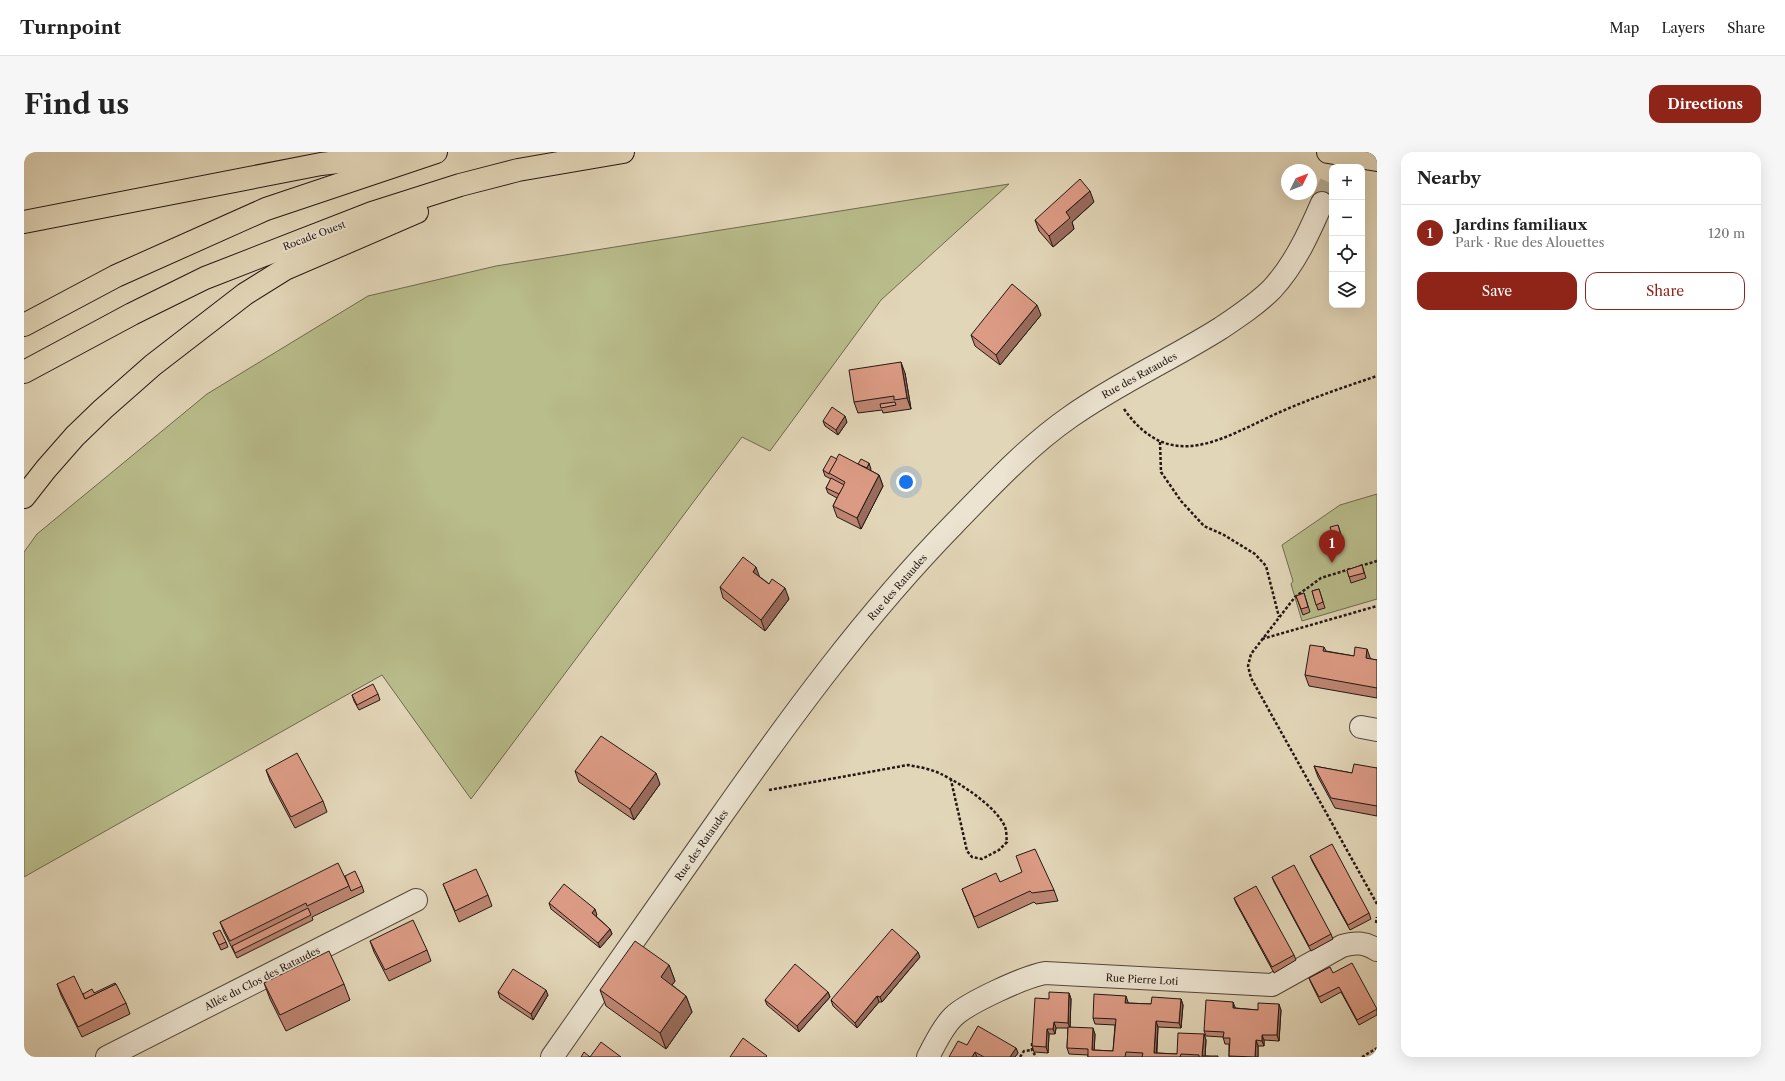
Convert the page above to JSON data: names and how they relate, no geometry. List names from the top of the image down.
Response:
{
  "streets": {
    "main road": ["Rocade Ouest"],
    "street": ["Rue des Rataudes", "Allée du Clos des Rataudes", "Rue Pierre Loti"]
  },
  "north": "top right",
  "page": {
    "header": "Turnpoint",
    "nav": ["Map", "Layers", "Share"],
    "buttons": [
      "Directions",
      ["Save", "Share"]
    ],
    "title": "Find us",
    "heading": "Nearby",
    "map_buttons": ["+", "−"],
    "list": [
      {
        "mark": "1",
        "name": "Jardins familiaux",
        "note": "Park · Rue des Alouettes",
        "value": "120 m"
      }
    ],
    "pins": "1"
  }
}
